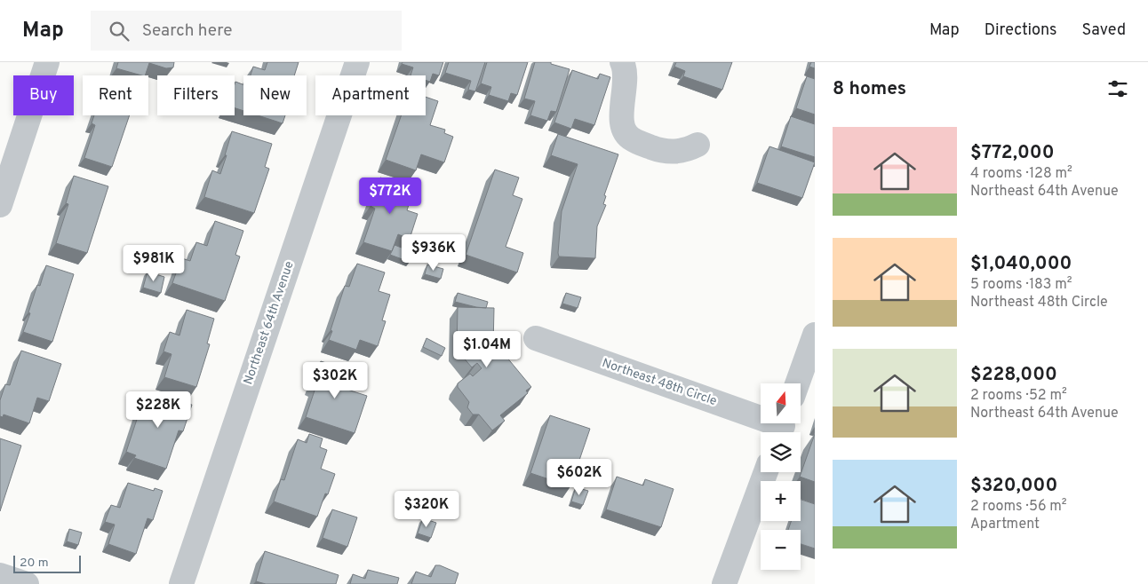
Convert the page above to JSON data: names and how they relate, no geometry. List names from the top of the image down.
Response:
{
  "streets": {
    "street": ["Northeast 64th Avenue", "Northeast 48th Circle"]
  },
  "scale_bar": "20 m",
  "north": "top",
  "page": {
    "header": "Map",
    "search": "Search here",
    "nav": ["Map", "Directions", "Saved"],
    "heading": "8 homes",
    "chip": [
      "Buy",
      "Rent",
      "Filters",
      "New",
      "Apartment"
    ],
    "list": [
      {
        "name": "$772,000",
        "note": "4 rooms · 128 m² · Northeast 64th Avenue"
      },
      {
        "name": "$1,040,000",
        "note": "5 rooms · 183 m² · Northeast 48th Circle"
      },
      {
        "name": "$228,000",
        "note": "2 rooms · 52 m² · Northeast 64th Avenue"
      },
      {
        "name": "$320,000",
        "note": "2 rooms · 56 m² · Apartment"
      }
    ],
    "price": [
      "$772K",
      "$936K",
      "$981K",
      "$1.04M",
      "$302K",
      "$228K",
      "$602K",
      "$320K"
    ],
    "map_buttons": ["+", "−"],
    "scale": "20 m"
  }
}
